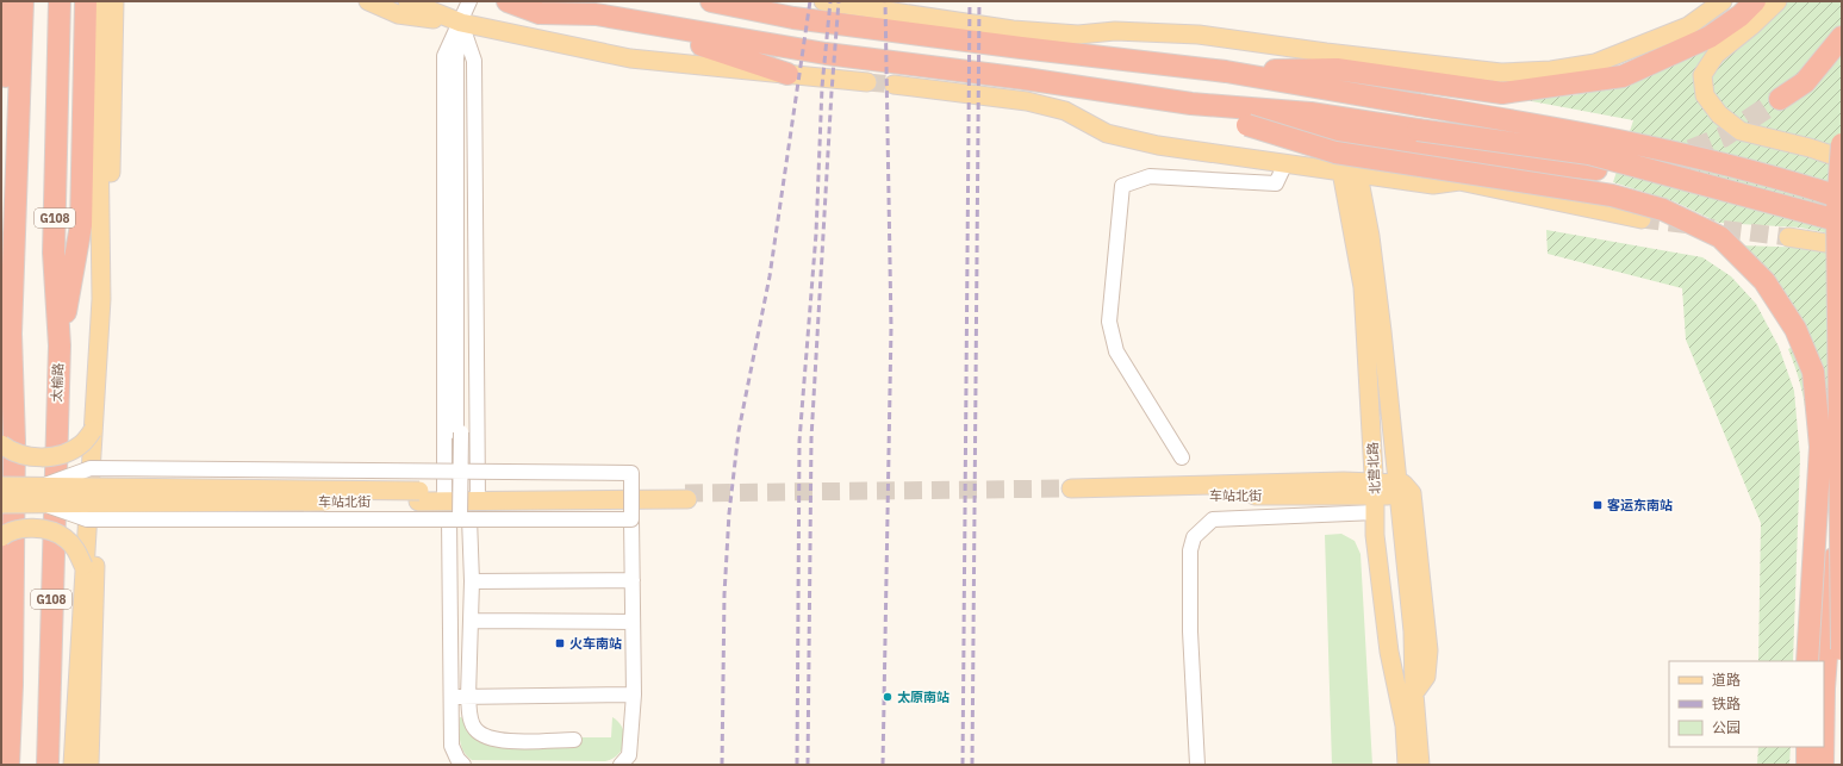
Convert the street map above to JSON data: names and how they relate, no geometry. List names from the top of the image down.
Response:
{
  "streets": {
    "highway": ["G108", "太榆路"],
    "main road": ["北营北路", "车站北街"]
  },
  "crossings": [
    ["北营北路", "车站北街"]
  ],
  "places": {
    "transit": ["客运东南站", "火车南站"],
    "other": ["太原南站"]
  },
  "legend": ["道路", "铁路", "公园"]
}
